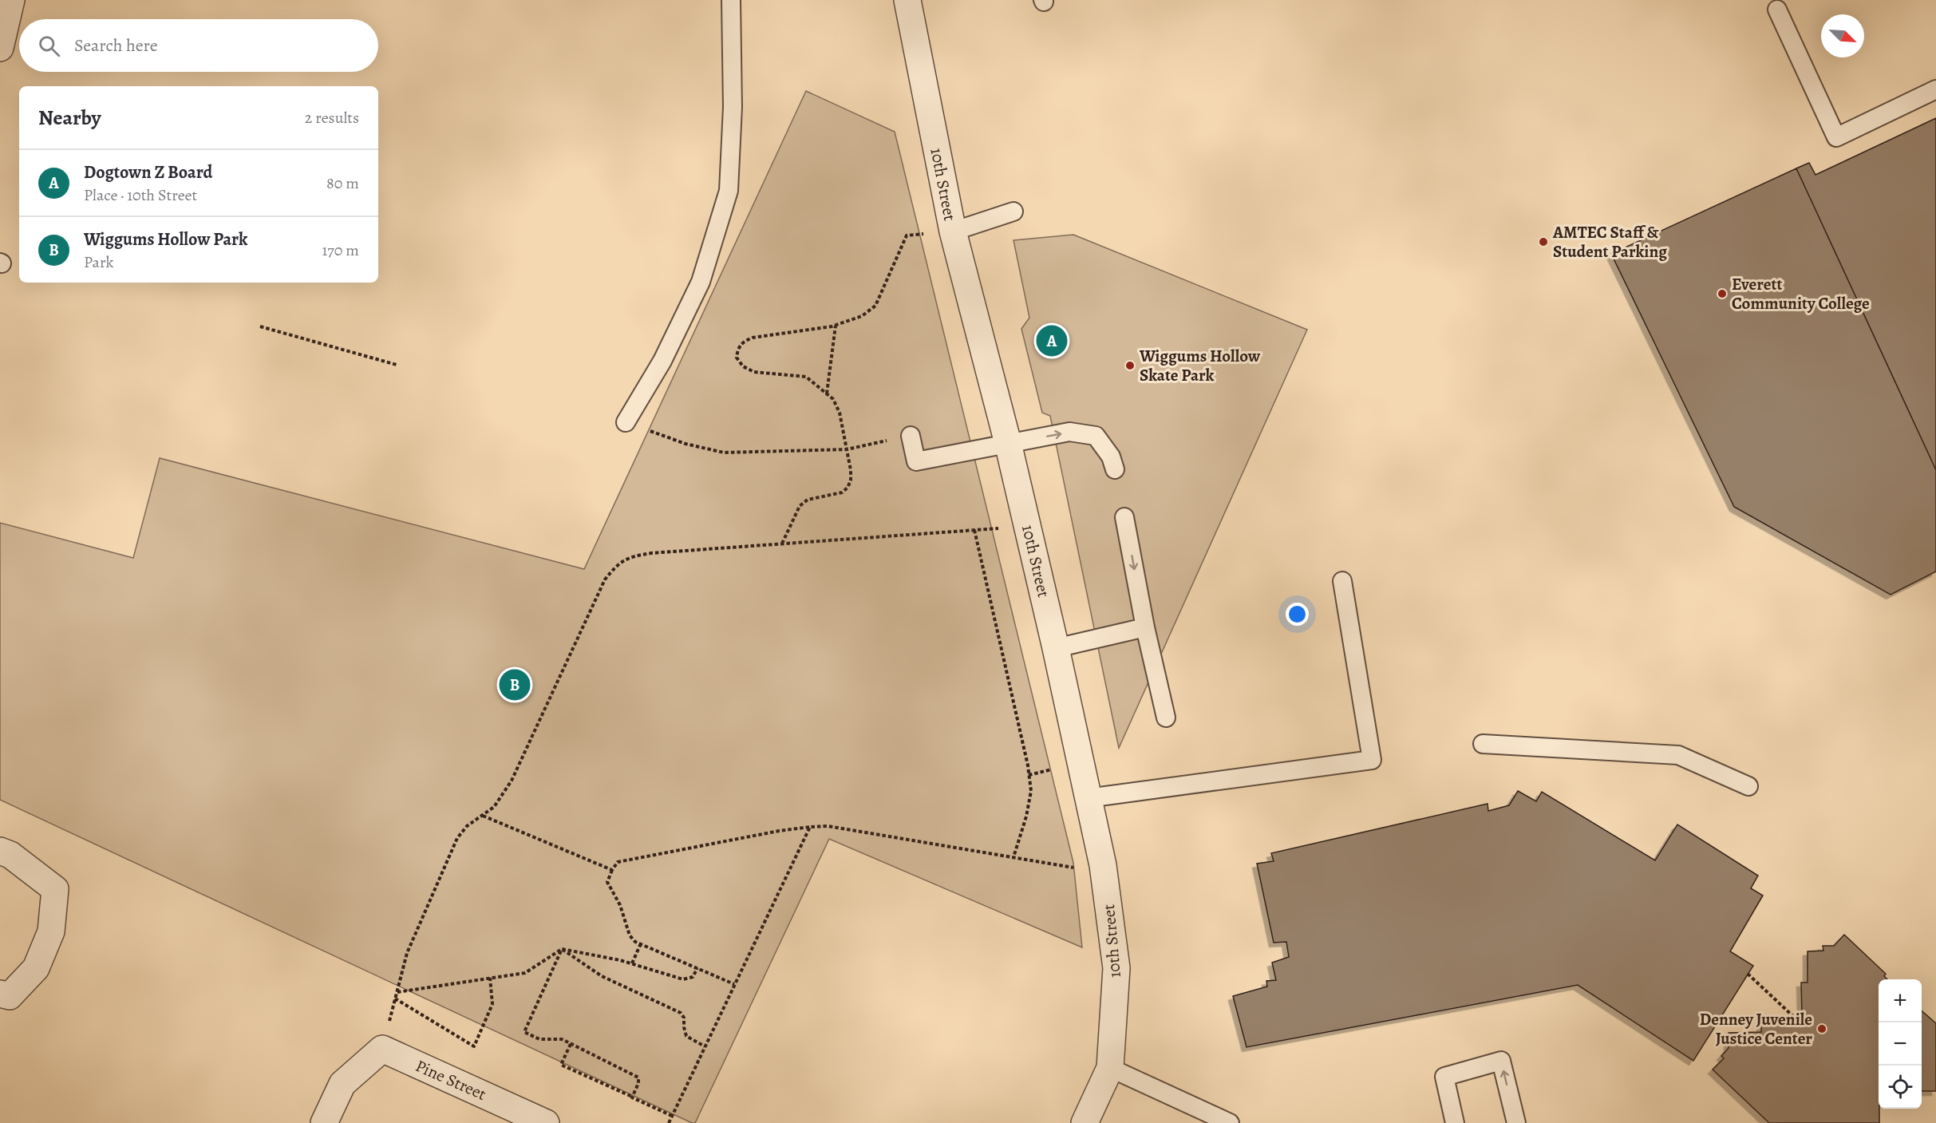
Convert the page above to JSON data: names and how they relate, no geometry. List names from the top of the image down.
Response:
{
  "streets": {
    "street": ["10th Street", "Pine Street"]
  },
  "places": [
    "AMTEC Staff & Student Parking",
    "Everett Community College",
    "Wiggums Hollow Skate Park",
    "Denney Juvenile Justice Center"
  ],
  "north": "bottom right",
  "page": {
    "search": "Search here",
    "heading": ["Nearby", "2 results"],
    "list": [
      {
        "mark": "A",
        "name": "Dogtown Z Board",
        "note": "Place · 10th Street",
        "value": "80 m"
      },
      {
        "mark": "B",
        "name": "Wiggums Hollow Park",
        "note": "Park",
        "value": "170 m"
      }
    ],
    "pins": ["A", "B"],
    "map_buttons": ["+", "−"]
  }
}
